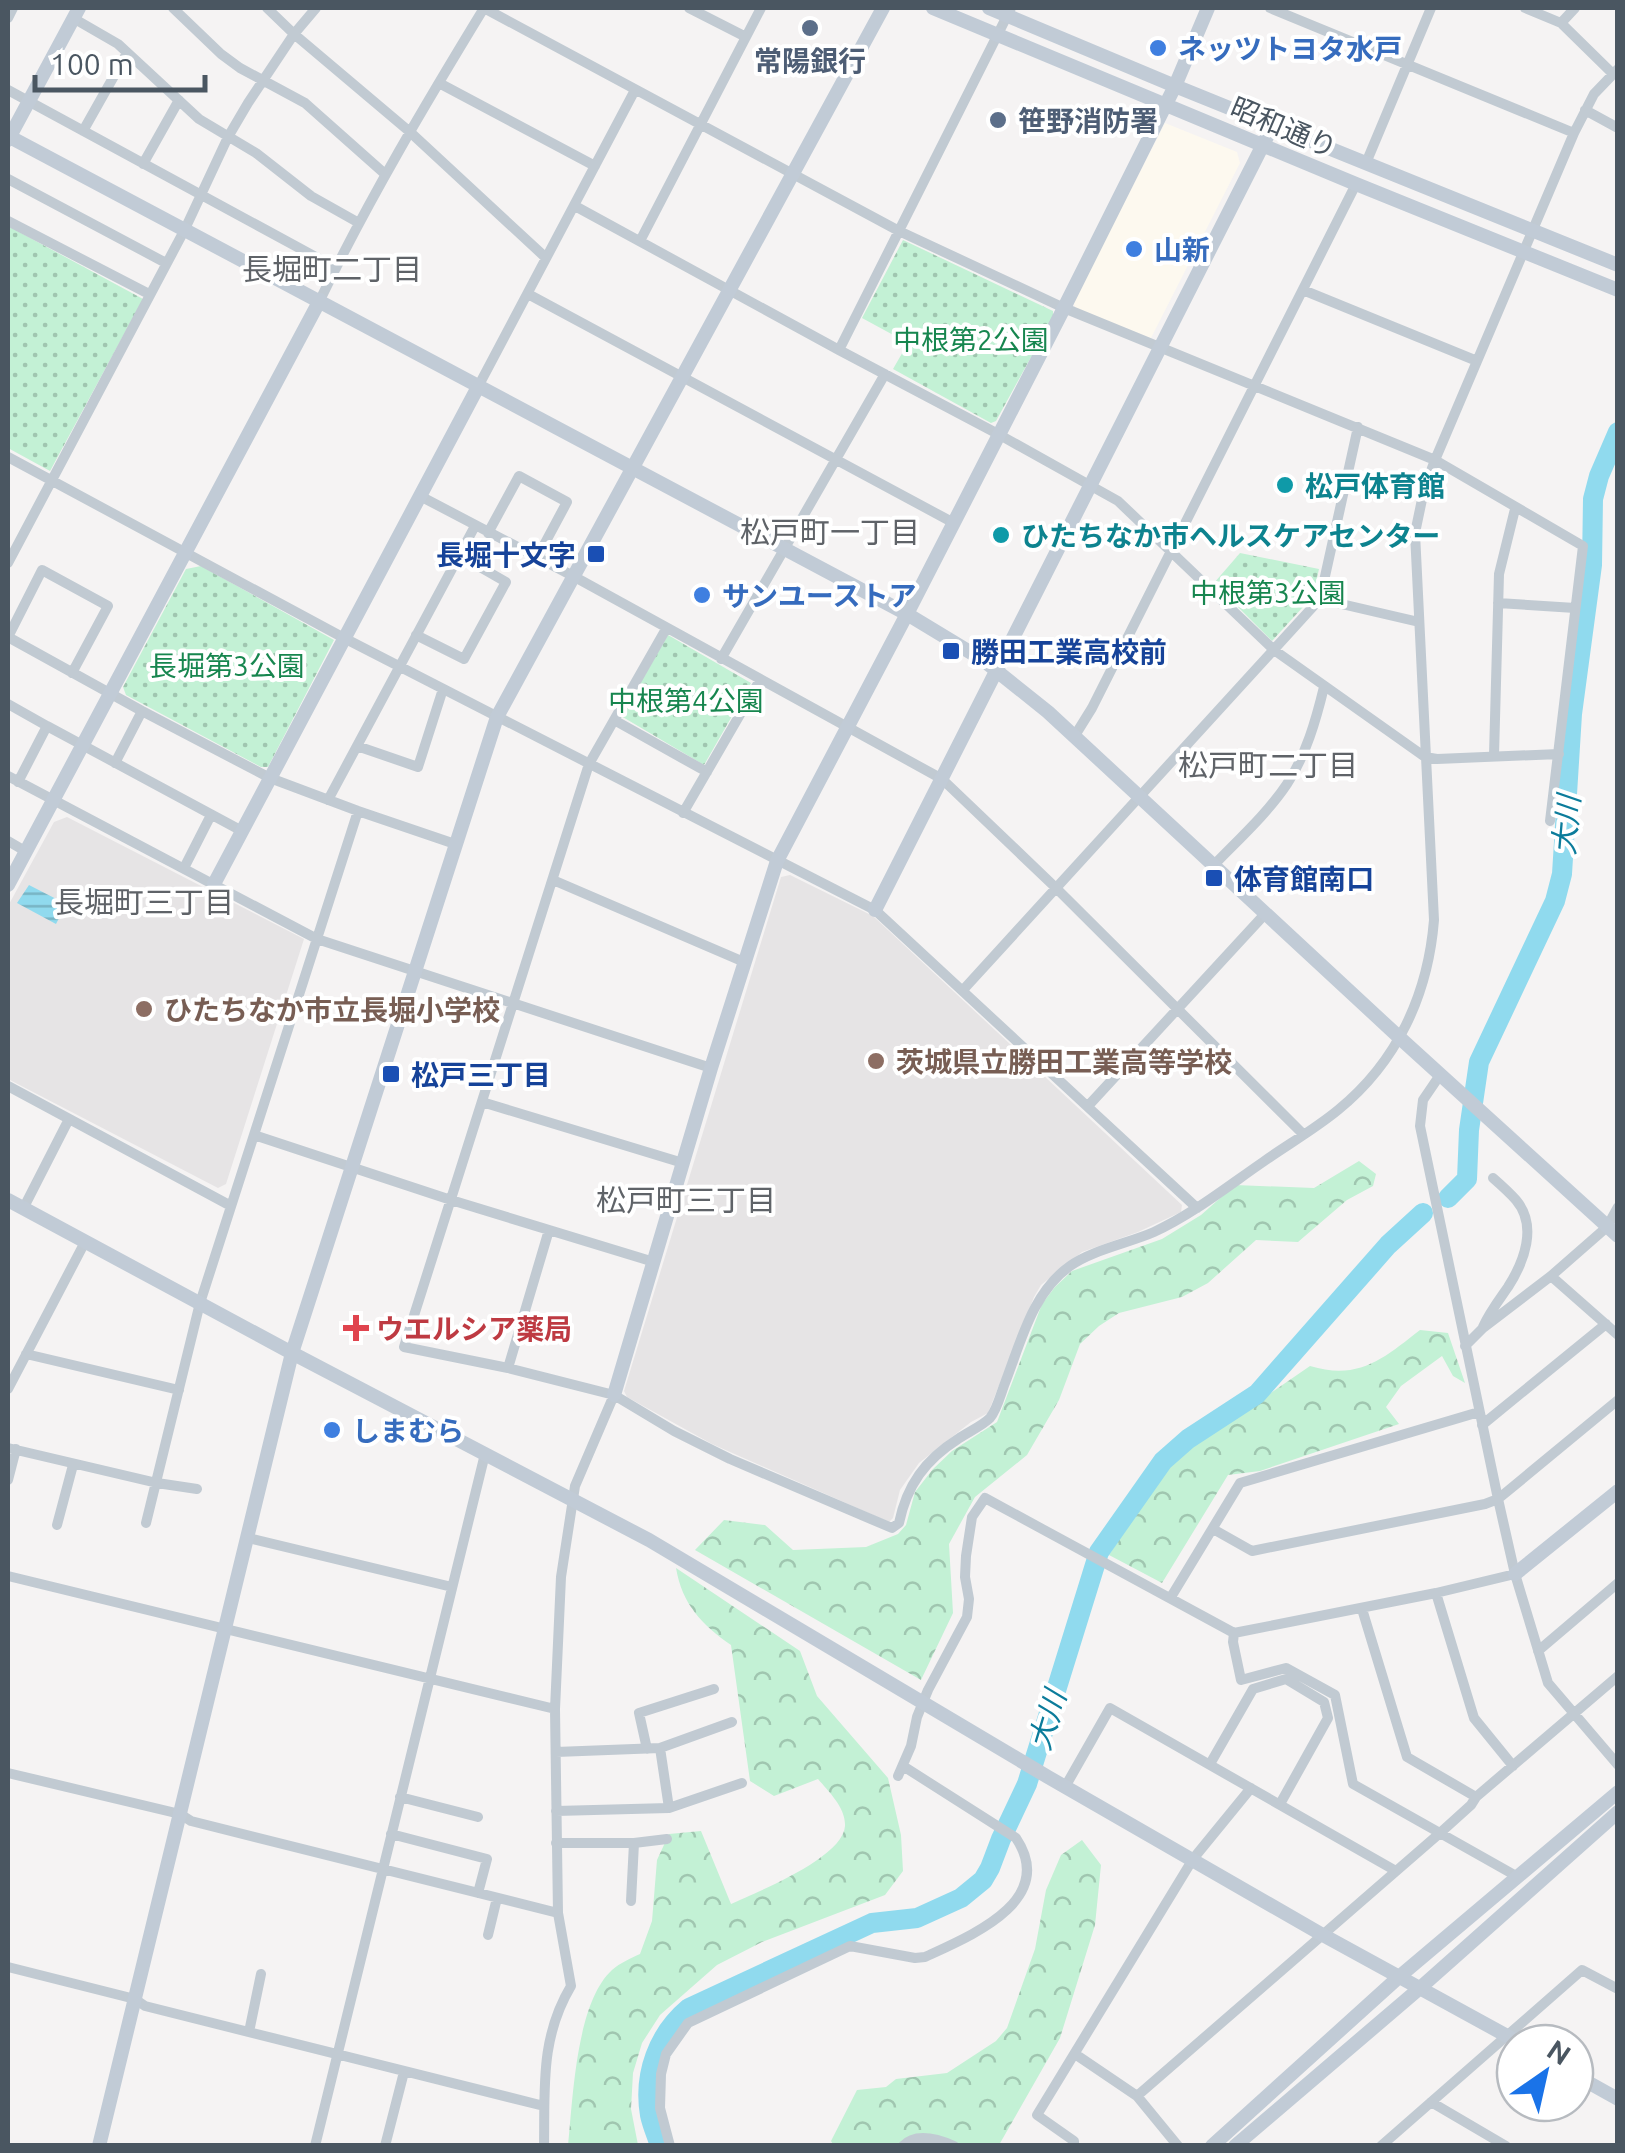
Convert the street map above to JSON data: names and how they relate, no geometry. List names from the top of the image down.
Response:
{
  "streets": {
    "street": ["昭和通り"]
  },
  "districts": [
    "長堀町二丁目",
    "松戸町一丁目",
    "松戸町二丁目",
    "長堀町三丁目",
    "松戸町三丁目"
  ],
  "water": ["大川"],
  "parks": [
    "中根第2公園",
    "中根第3公園",
    "長堀第3公園",
    "中根第4公園"
  ],
  "places": {
    "other": [
      "常陽銀行",
      "ネッツトヨタ水戸",
      "笹野消防署",
      "山新",
      "松戸体育館",
      "ひたちなか市ヘルスケアセンター",
      "サンユーストア",
      "ひたちなか市立長堀小学校",
      "茨城県立勝田工業高等学校",
      "しまむら"
    ],
    "transit": [
      "長堀十文字",
      "勝田工業高校前",
      "体育館南口",
      "松戸三丁目"
    ],
    "health": ["ウエルシア薬局"]
  },
  "scale_bar": "100 m",
  "north": "top right"
}
